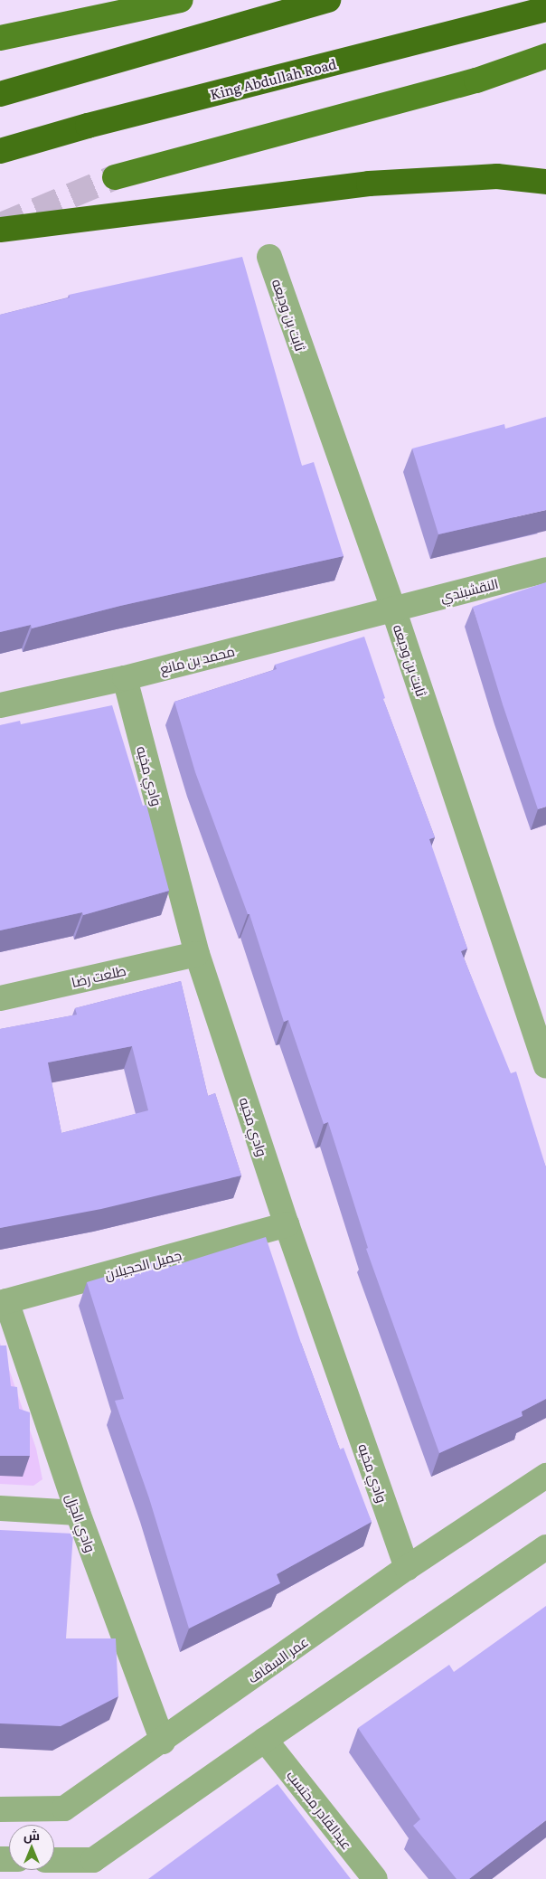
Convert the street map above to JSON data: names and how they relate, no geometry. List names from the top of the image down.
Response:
{
  "streets": {
    "highway": ["King Abdullah Road"],
    "street": [
      "ثابت بن وديعه",
      "النقشبندي",
      "محمد بن مانع",
      "وادي مخيه",
      "طلعت رضا",
      "جميل الحجيلان",
      "وادي الجزل",
      "عمر السقاف",
      "عبدالقادر محتسب"
    ]
  },
  "crossings": [
    ["ثابت بن وديعه", "النقشبندي"],
    ["ثابت بن وديعه", "محمد بن مانع"],
    ["النقشبندي", "محمد بن مانع"],
    ["محمد بن مانع", "وادي مخيه"],
    ["وادي مخيه", "طلعت رضا"],
    ["وادي مخيه", "جميل الحجيلان"],
    ["وادي مخيه", "عمر السقاف"],
    ["جميل الحجيلان", "وادي الجزل"],
    ["وادي الجزل", "عمر السقاف"]
  ],
  "north": "top"
}
